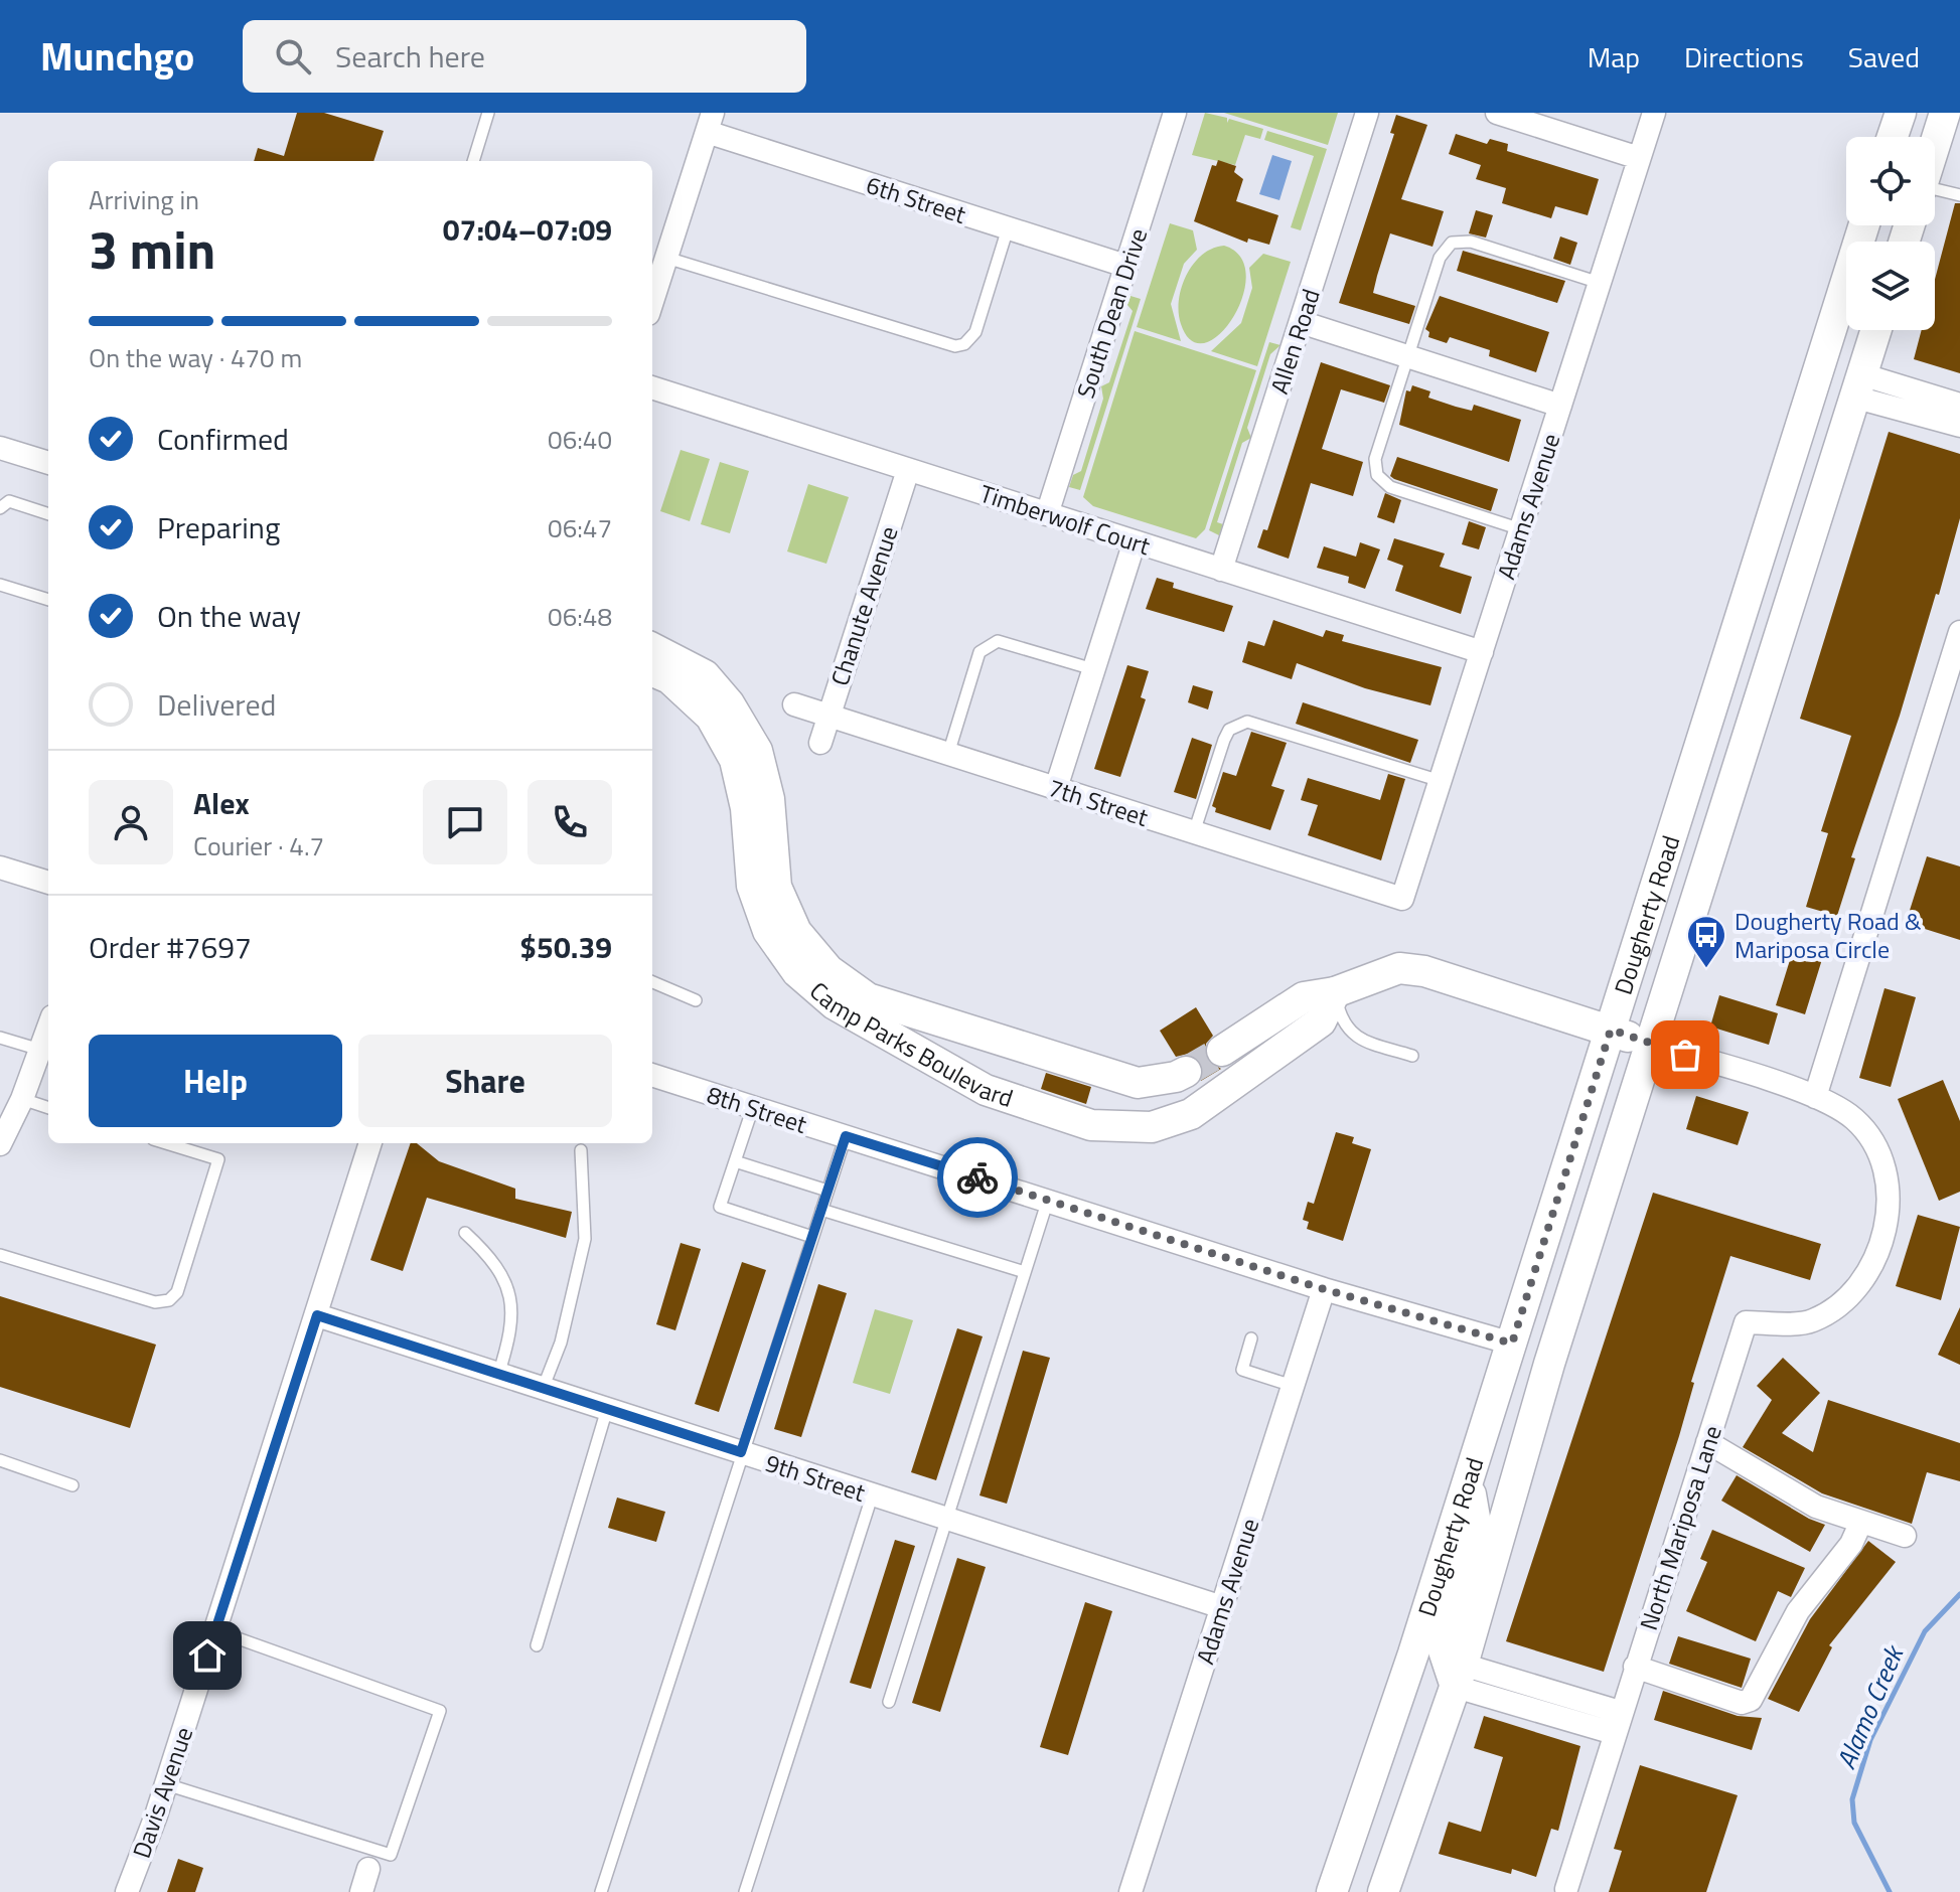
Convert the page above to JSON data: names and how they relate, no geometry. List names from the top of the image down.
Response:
{
  "streets": {
    "main road": ["Dougherty Road", "Camp Parks Boulevard"],
    "street": [
      "6th Street",
      "South Dean Drive",
      "Allen Road",
      "Adams Avenue",
      "Timberwolf Court",
      "Chanute Avenue",
      "7th Street",
      "8th Street",
      "9th Street",
      "North Mariposa Lane",
      "Davis Avenue"
    ]
  },
  "crossings": [
    ["6th Street", "South Dean Drive"],
    ["South Dean Drive", "Timberwolf Court"],
    ["Allen Road", "Timberwolf Court"],
    ["Adams Avenue", "Timberwolf Court"],
    ["Adams Avenue", "7th Street"],
    ["Adams Avenue", "8th Street"],
    ["Adams Avenue", "9th Street"],
    ["Timberwolf Court", "Chanute Avenue"],
    ["Chanute Avenue", "7th Street"],
    ["Dougherty Road", "8th Street"],
    ["9th Street", "Davis Avenue"]
  ],
  "water": ["Alamo Creek"],
  "places": {
    "bus stop": ["Dougherty Road & Mariposa Circle"]
  },
  "page": {
    "header": "Munchgo",
    "search": "Search here",
    "nav": ["Map", "Directions", "Saved"],
    "heading": ["3 min", "Arriving in", "07:04–07:09"],
    "panel": [
      "Alex",
      "Courier · 4.7",
      "Order #7697",
      "$50.39"
    ],
    "bar": "On the way · 470 m",
    "list": [
      ["Confirmed", "06:40"],
      ["Preparing", "06:47"],
      ["On the way", "06:48"],
      "Delivered"
    ],
    "buttons": ["Help", "Share"]
  }
}
